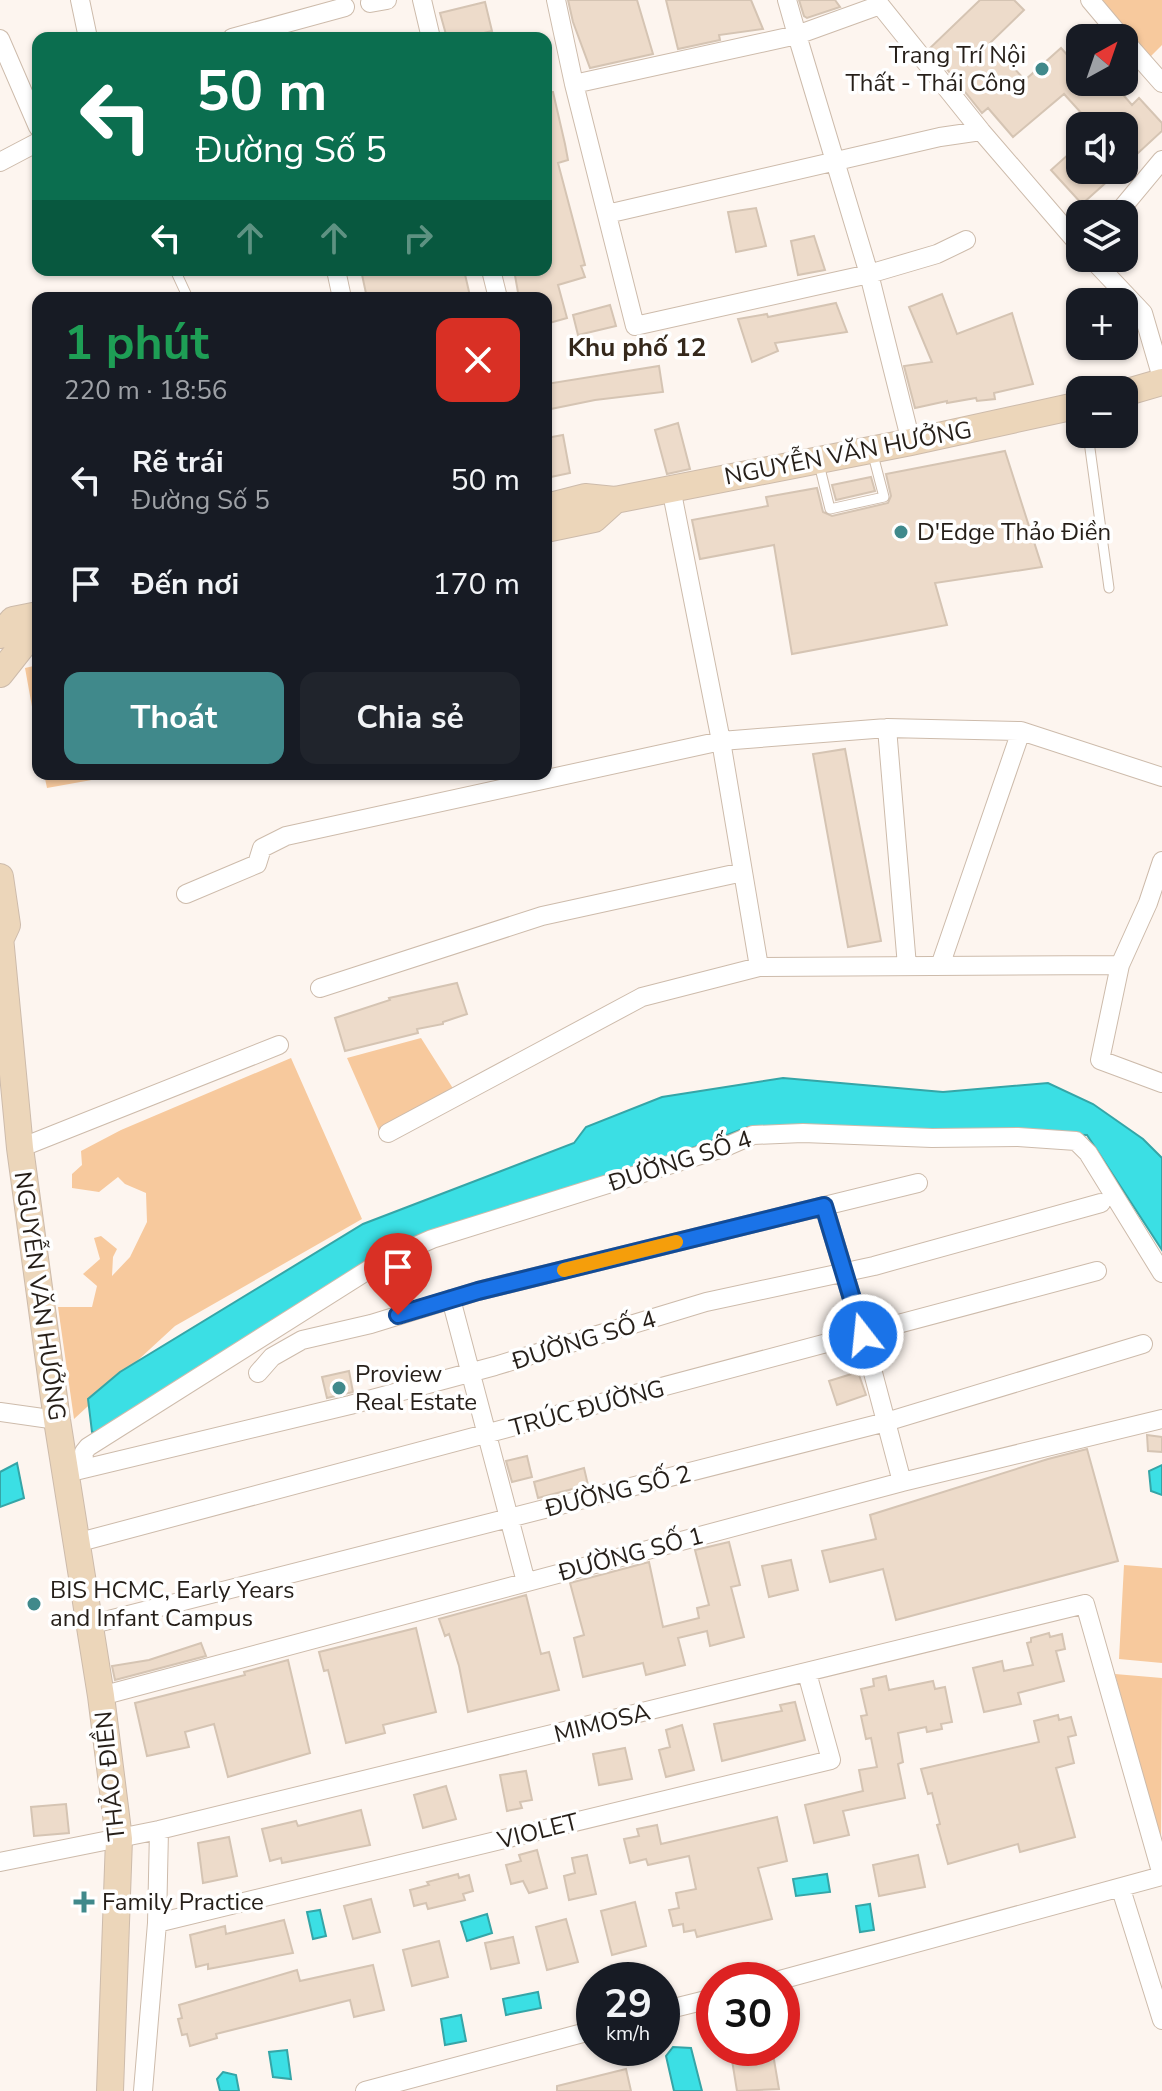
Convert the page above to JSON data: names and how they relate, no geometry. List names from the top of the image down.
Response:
{
  "streets": {
    "main road": ["NGUYỄN VĂN HƯỞNG", "THẢO ĐIỀN"],
    "street": [
      "ĐƯỜNG SỐ 4",
      "TRÚC ĐƯỜNG",
      "ĐƯỜNG SỐ 2",
      "ĐƯỜNG SỐ 1",
      "MIMOSA",
      "VIOLET"
    ]
  },
  "crossings": [
    ["NGUYỄN VĂN HƯỞNG", "ĐƯỜNG SỐ 4"],
    ["NGUYỄN VĂN HƯỞNG", "THẢO ĐIỀN"],
    ["ĐƯỜNG SỐ 4", "THẢO ĐIỀN"],
    ["TRÚC ĐƯỜNG", "THẢO ĐIỀN"],
    ["ĐƯỜNG SỐ 2", "THẢO ĐIỀN"],
    ["ĐƯỜNG SỐ 1", "THẢO ĐIỀN"],
    ["MIMOSA", "THẢO ĐIỀN"],
    ["MIMOSA", "VIOLET"]
  ],
  "districts": ["Khu phố 12"],
  "places": {
    "other": [
      "Trang Trí Nội Thất - Thái Công",
      "D'Edge Thảo Điền",
      "Proview Real Estate",
      "BIS HCMC, Early Years and Infant Campus"
    ],
    "health": ["Family Practice"]
  },
  "north": "top right",
  "page": {
    "map_buttons": ["+", "−"],
    "turn": ["50 m", "Đường Số 5"],
    "heading": ["1 phút", "220 m · 18:56"],
    "list": [
      {
        "name": "Rẽ trái",
        "note": "Đường Số 5",
        "value": "50 m"
      },
      {
        "name": "Đến nơi",
        "value": "170 m"
      }
    ],
    "buttons": ["Thoát", "Chia sẻ"],
    "speed": "29 km/h",
    "limit": "30"
  }
}
